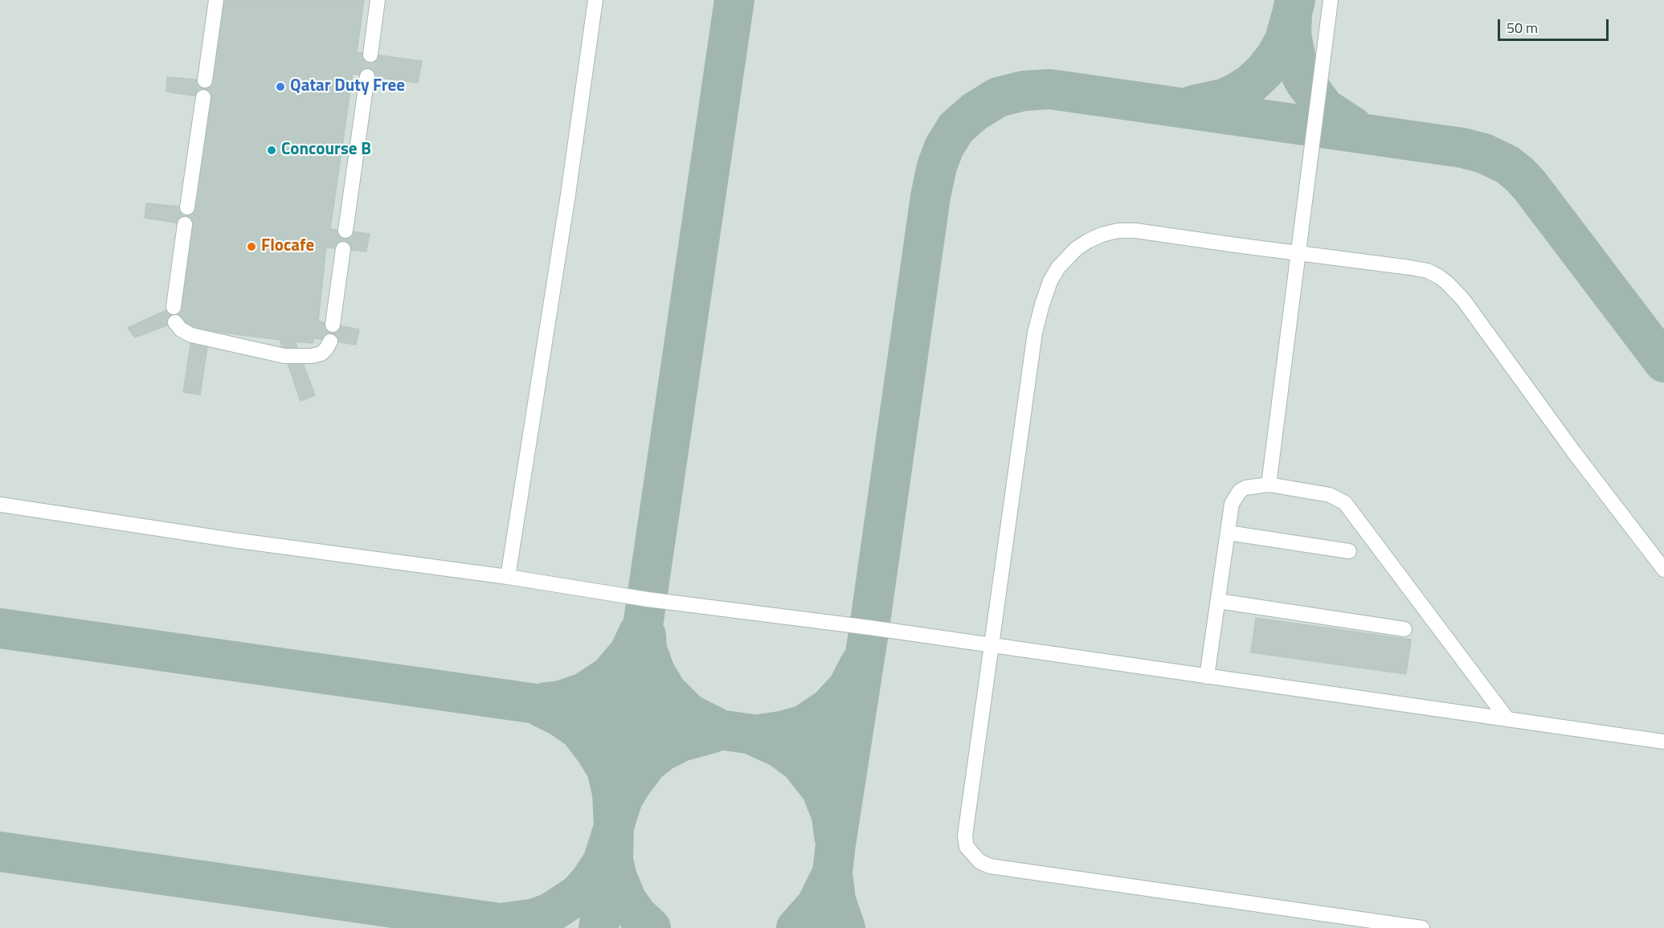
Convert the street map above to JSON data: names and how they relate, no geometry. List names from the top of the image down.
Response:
{
  "places": ["Qatar Duty Free", "Concourse B", "Flocafe"],
  "scale_bar": "50 m"
}
